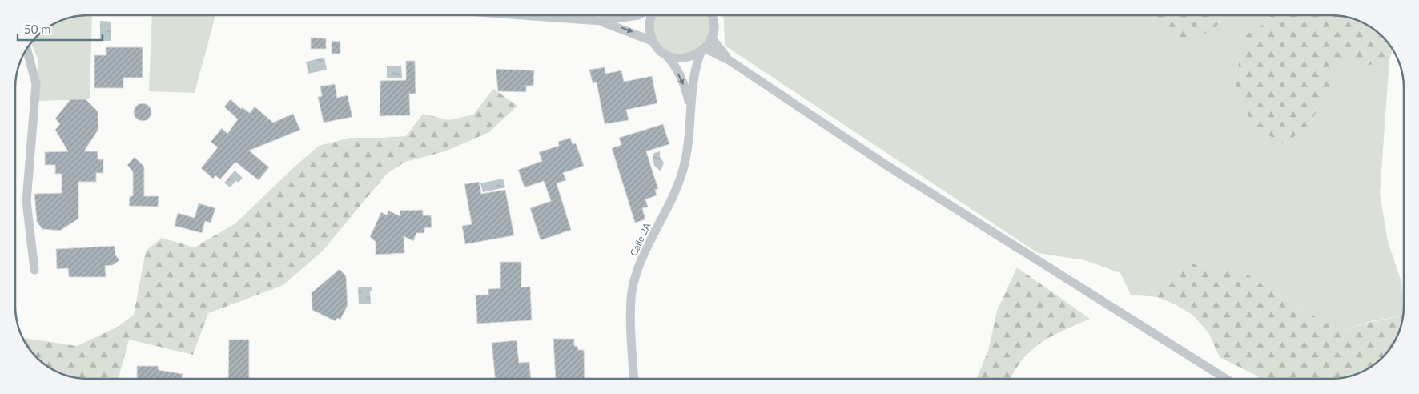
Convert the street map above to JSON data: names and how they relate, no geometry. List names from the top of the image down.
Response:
{
  "streets": {
    "street": ["Calle 2A"]
  },
  "scale_bar": "50 m"
}
